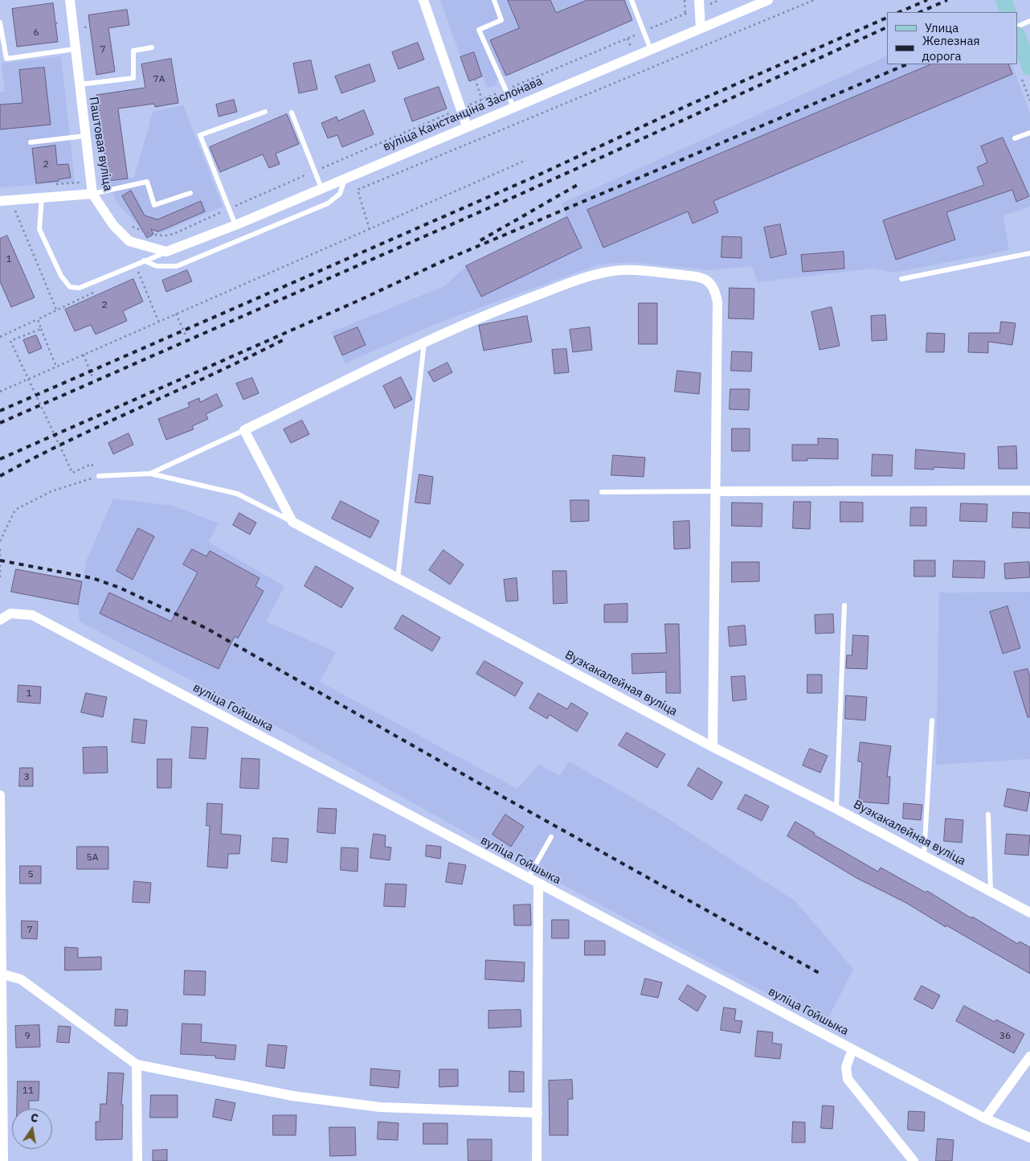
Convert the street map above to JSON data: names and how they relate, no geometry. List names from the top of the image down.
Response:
{
  "streets": {
    "street": [
      "вуліца Канстанціна Заслонава",
      "Паштовая вуліца",
      "Вузкакалейная вуліца",
      "вуліца Гойшыка"
    ]
  },
  "crossings": [
    ["вуліца Канстанціна Заслонава", "Паштовая вуліца"]
  ],
  "house_numbers": [
    "6",
    "7",
    "7А",
    "2",
    "1",
    "2",
    "1",
    "3",
    "5А",
    "5",
    "7",
    "9",
    "36",
    "11"
  ],
  "legend": ["Улица", "Железная дорога"],
  "north": "top"
}
